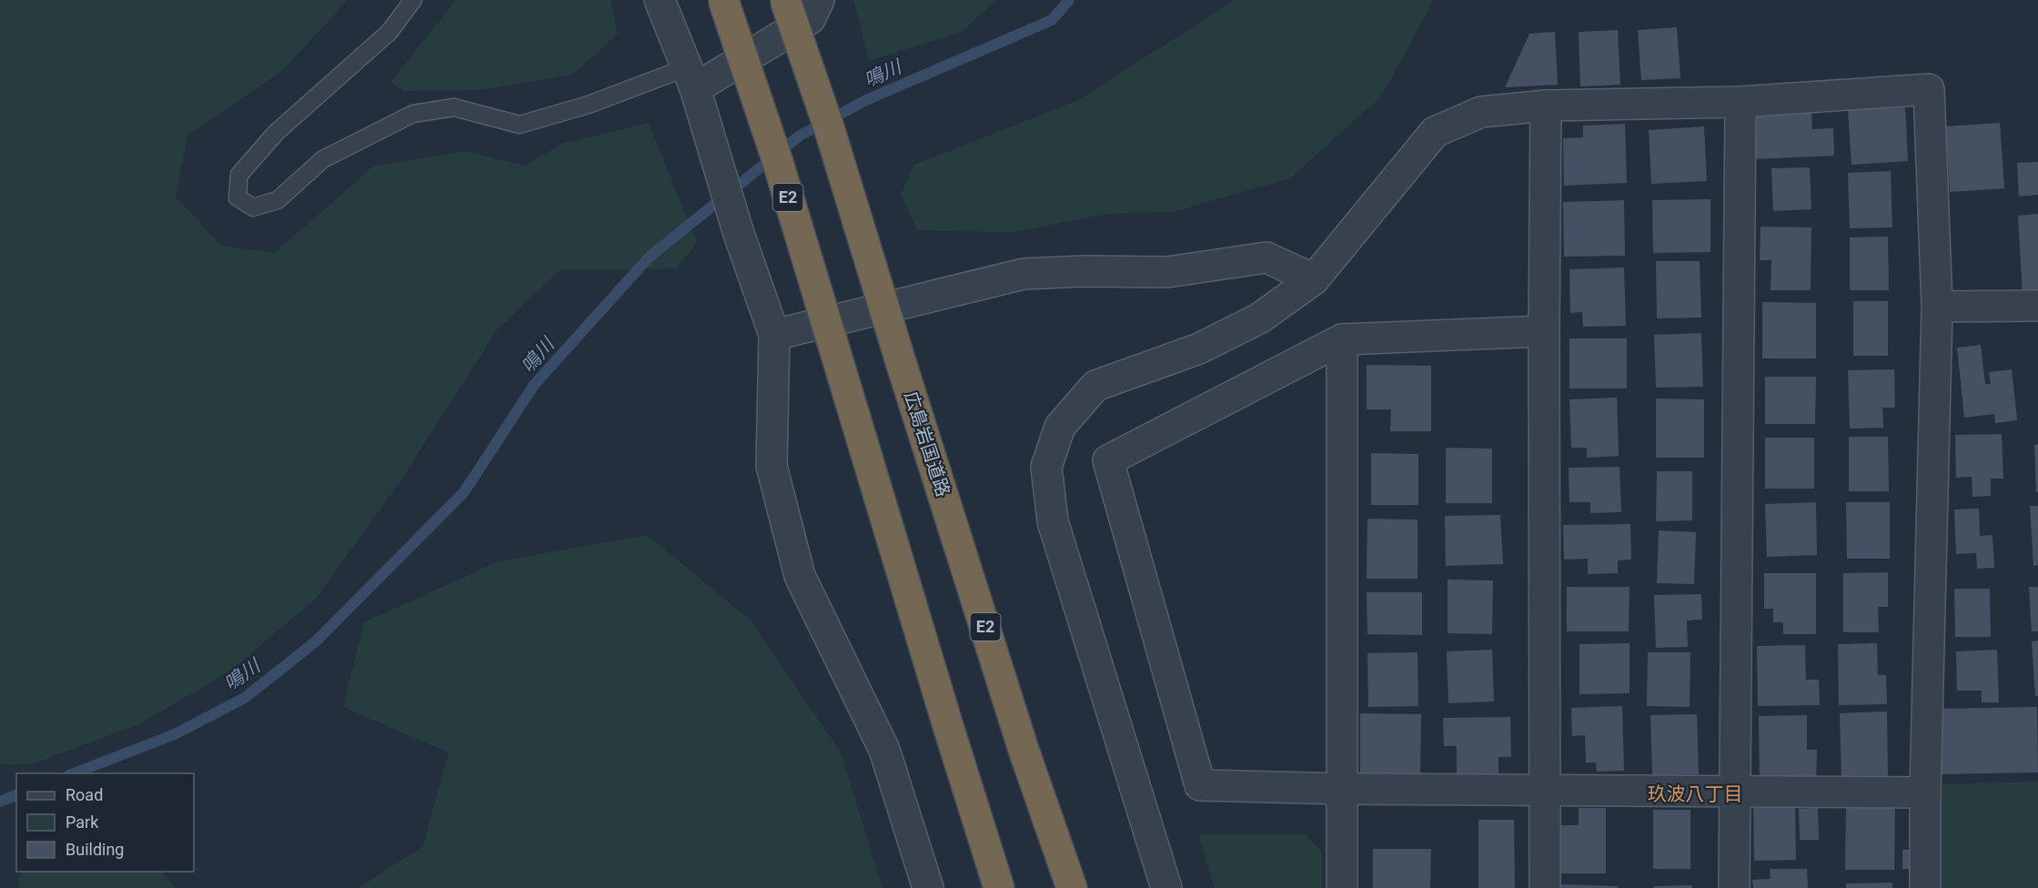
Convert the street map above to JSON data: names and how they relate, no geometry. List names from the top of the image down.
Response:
{
  "streets": {
    "highway": ["E2", "広島岩国道路"]
  },
  "districts": ["玖波八丁目"],
  "water": ["鳴川"],
  "legend": ["Road", "Park", "Building"]
}
